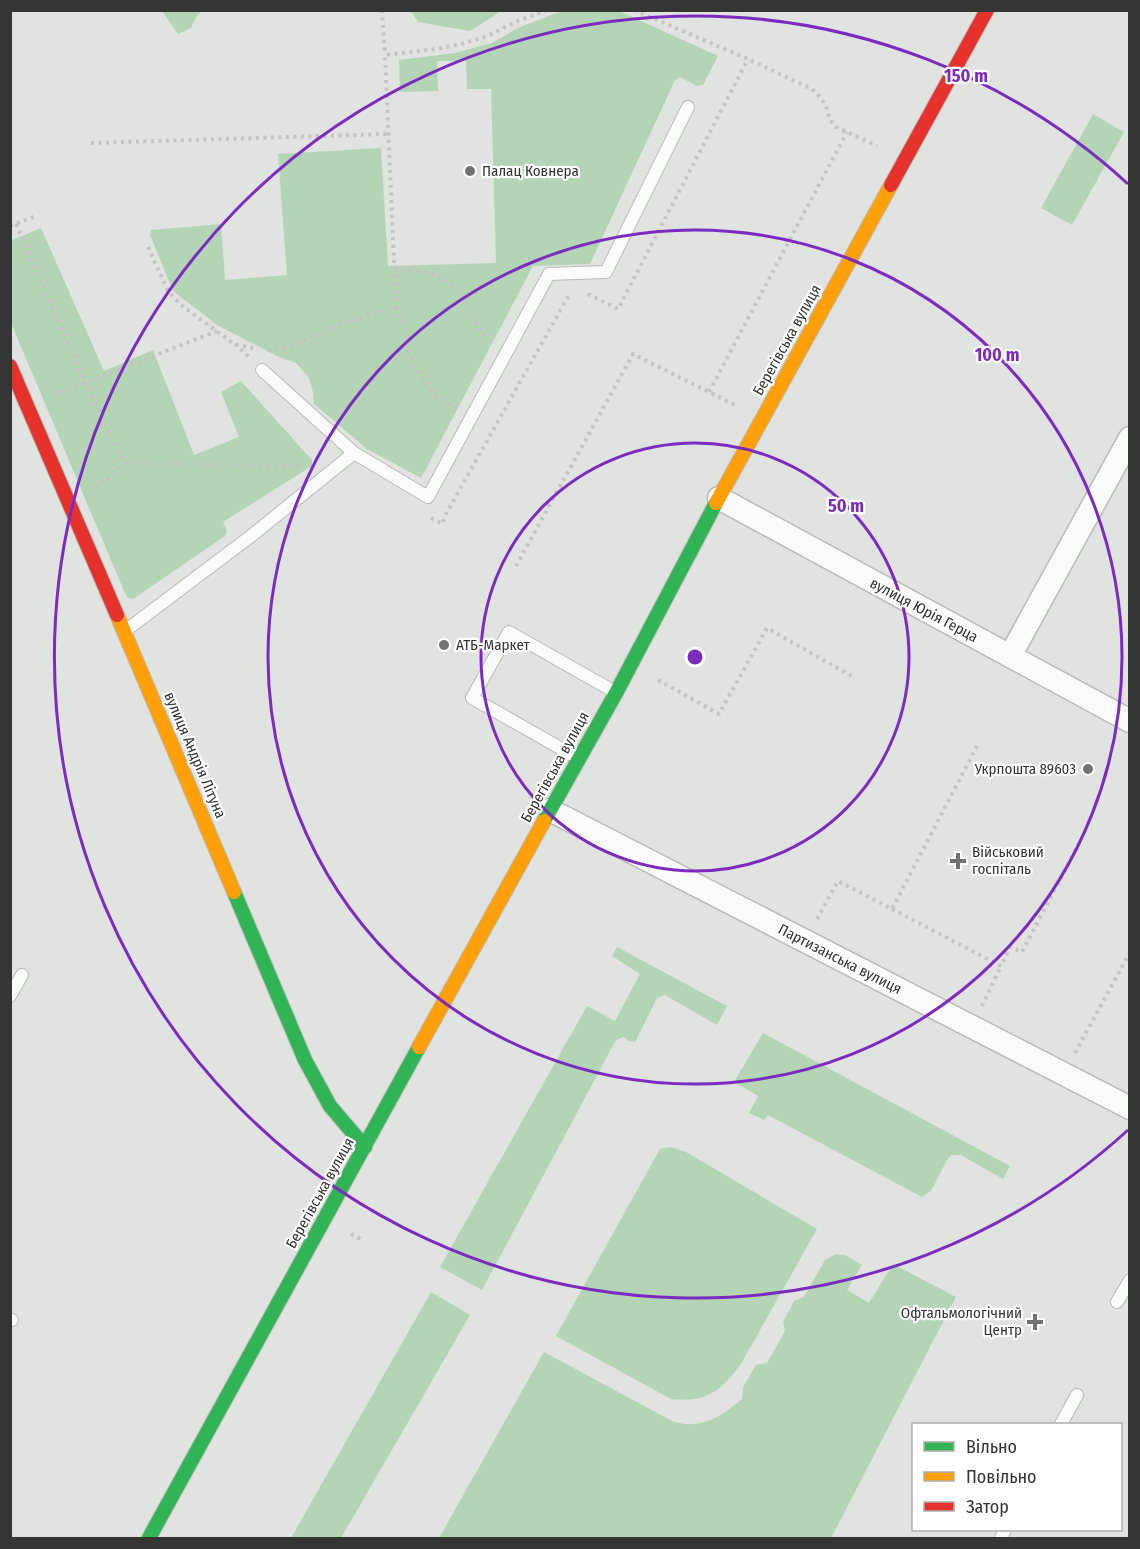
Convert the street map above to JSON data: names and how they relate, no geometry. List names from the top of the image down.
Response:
{
  "streets": {
    "main road": ["Берегівська вулиця", "вулиця Андрія Літуна"],
    "street": ["вулиця Юрія Герца", "Партизанська вулиця"]
  },
  "crossings": [
    ["Берегівська вулиця", "вулиця Юрія Герца"],
    ["Берегівська вулиця", "вулиця Андрія Літуна"],
    ["Берегівська вулиця", "Партизанська вулиця"]
  ],
  "places": {
    "other": ["Палац Ковнера", "АТБ-Маркет", "Укрпошта 89603"],
    "health": ["Військовий госпіталь", "Офтальмологічний Центр"]
  },
  "legend": ["Вільно", "Повільно", "Затор"],
  "rings": ["150 m", "100 m", "50 m"]
}
